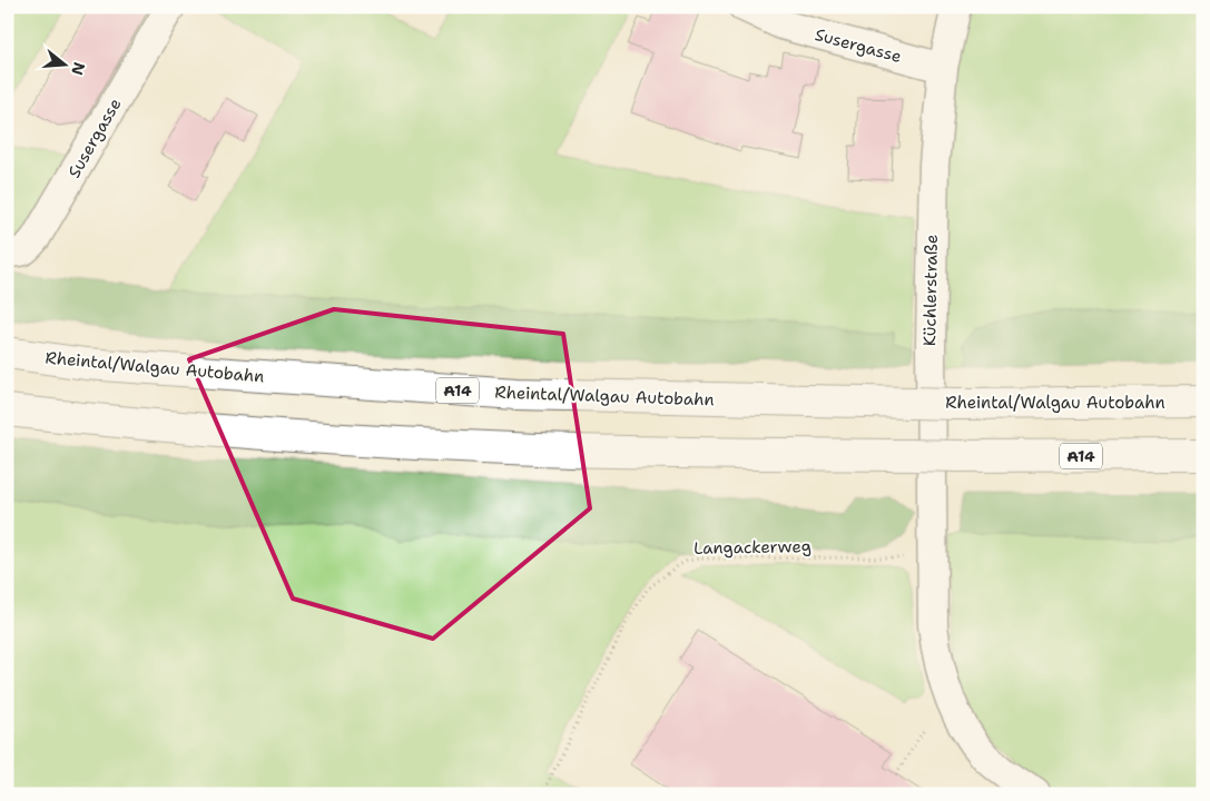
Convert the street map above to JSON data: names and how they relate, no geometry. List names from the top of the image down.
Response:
{
  "streets": {
    "highway": ["Rheintal/Walgau Autobahn", "A14"],
    "street": ["Susergasse", "Küchlerstraße"],
    "path": ["Langackerweg"]
  },
  "crossings": [
    ["Susergasse", "Küchlerstraße"],
    ["Küchlerstraße", "Langackerweg"]
  ],
  "north": "right"
}
